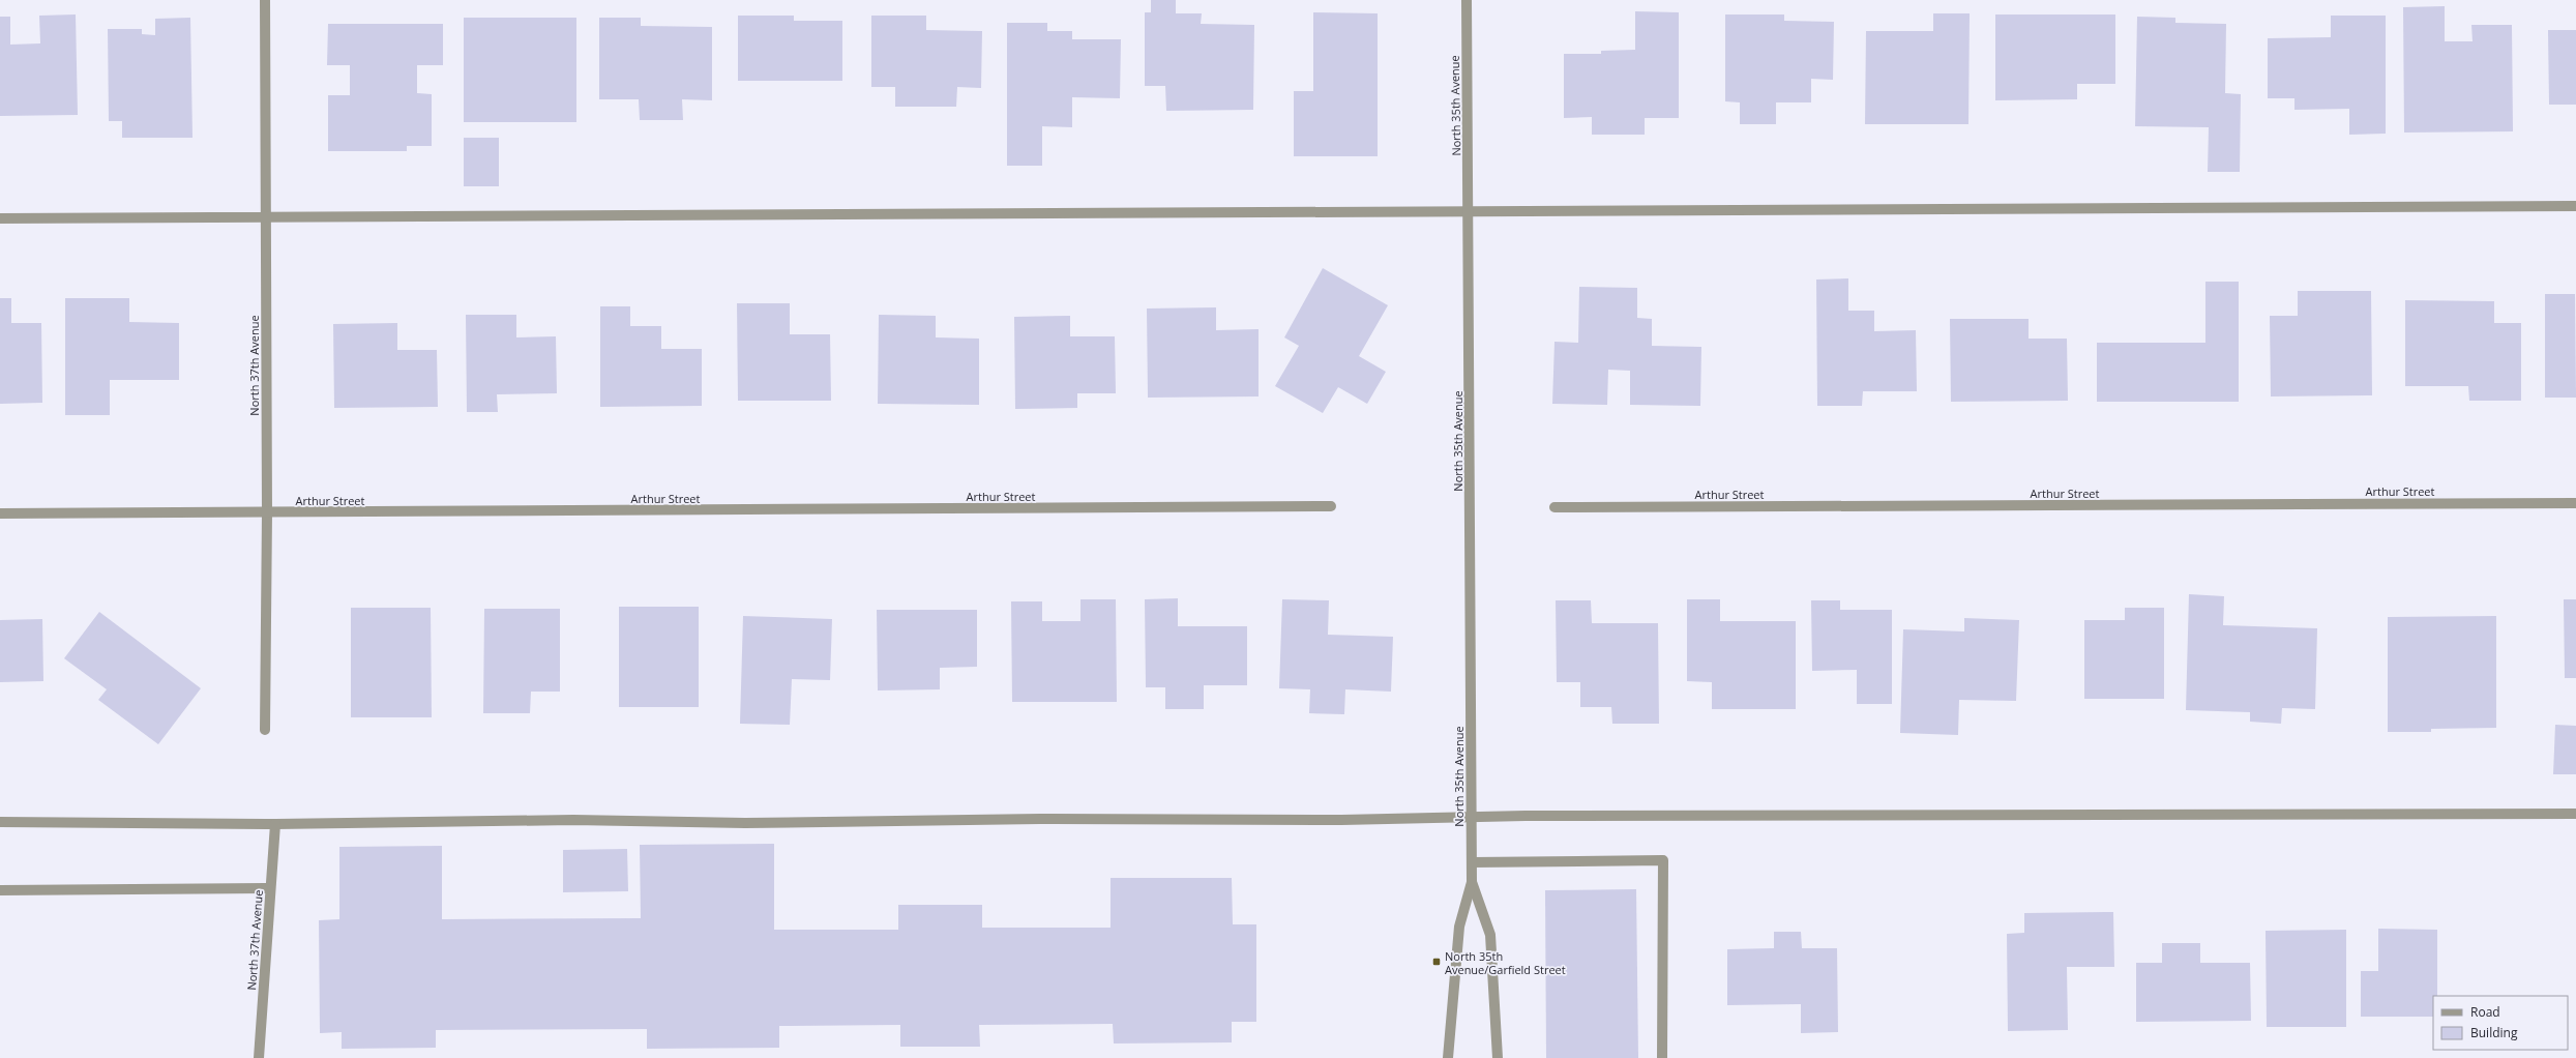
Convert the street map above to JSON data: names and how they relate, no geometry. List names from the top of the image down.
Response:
{
  "streets": {
    "street": ["North 35th Avenue", "North 37th Avenue", "Arthur Street"]
  },
  "crossings": [
    ["North 37th Avenue", "Arthur Street"]
  ],
  "places": {
    "transit": ["North 35th Avenue/Garfield Street"]
  },
  "legend": ["Road", "Building"]
}
